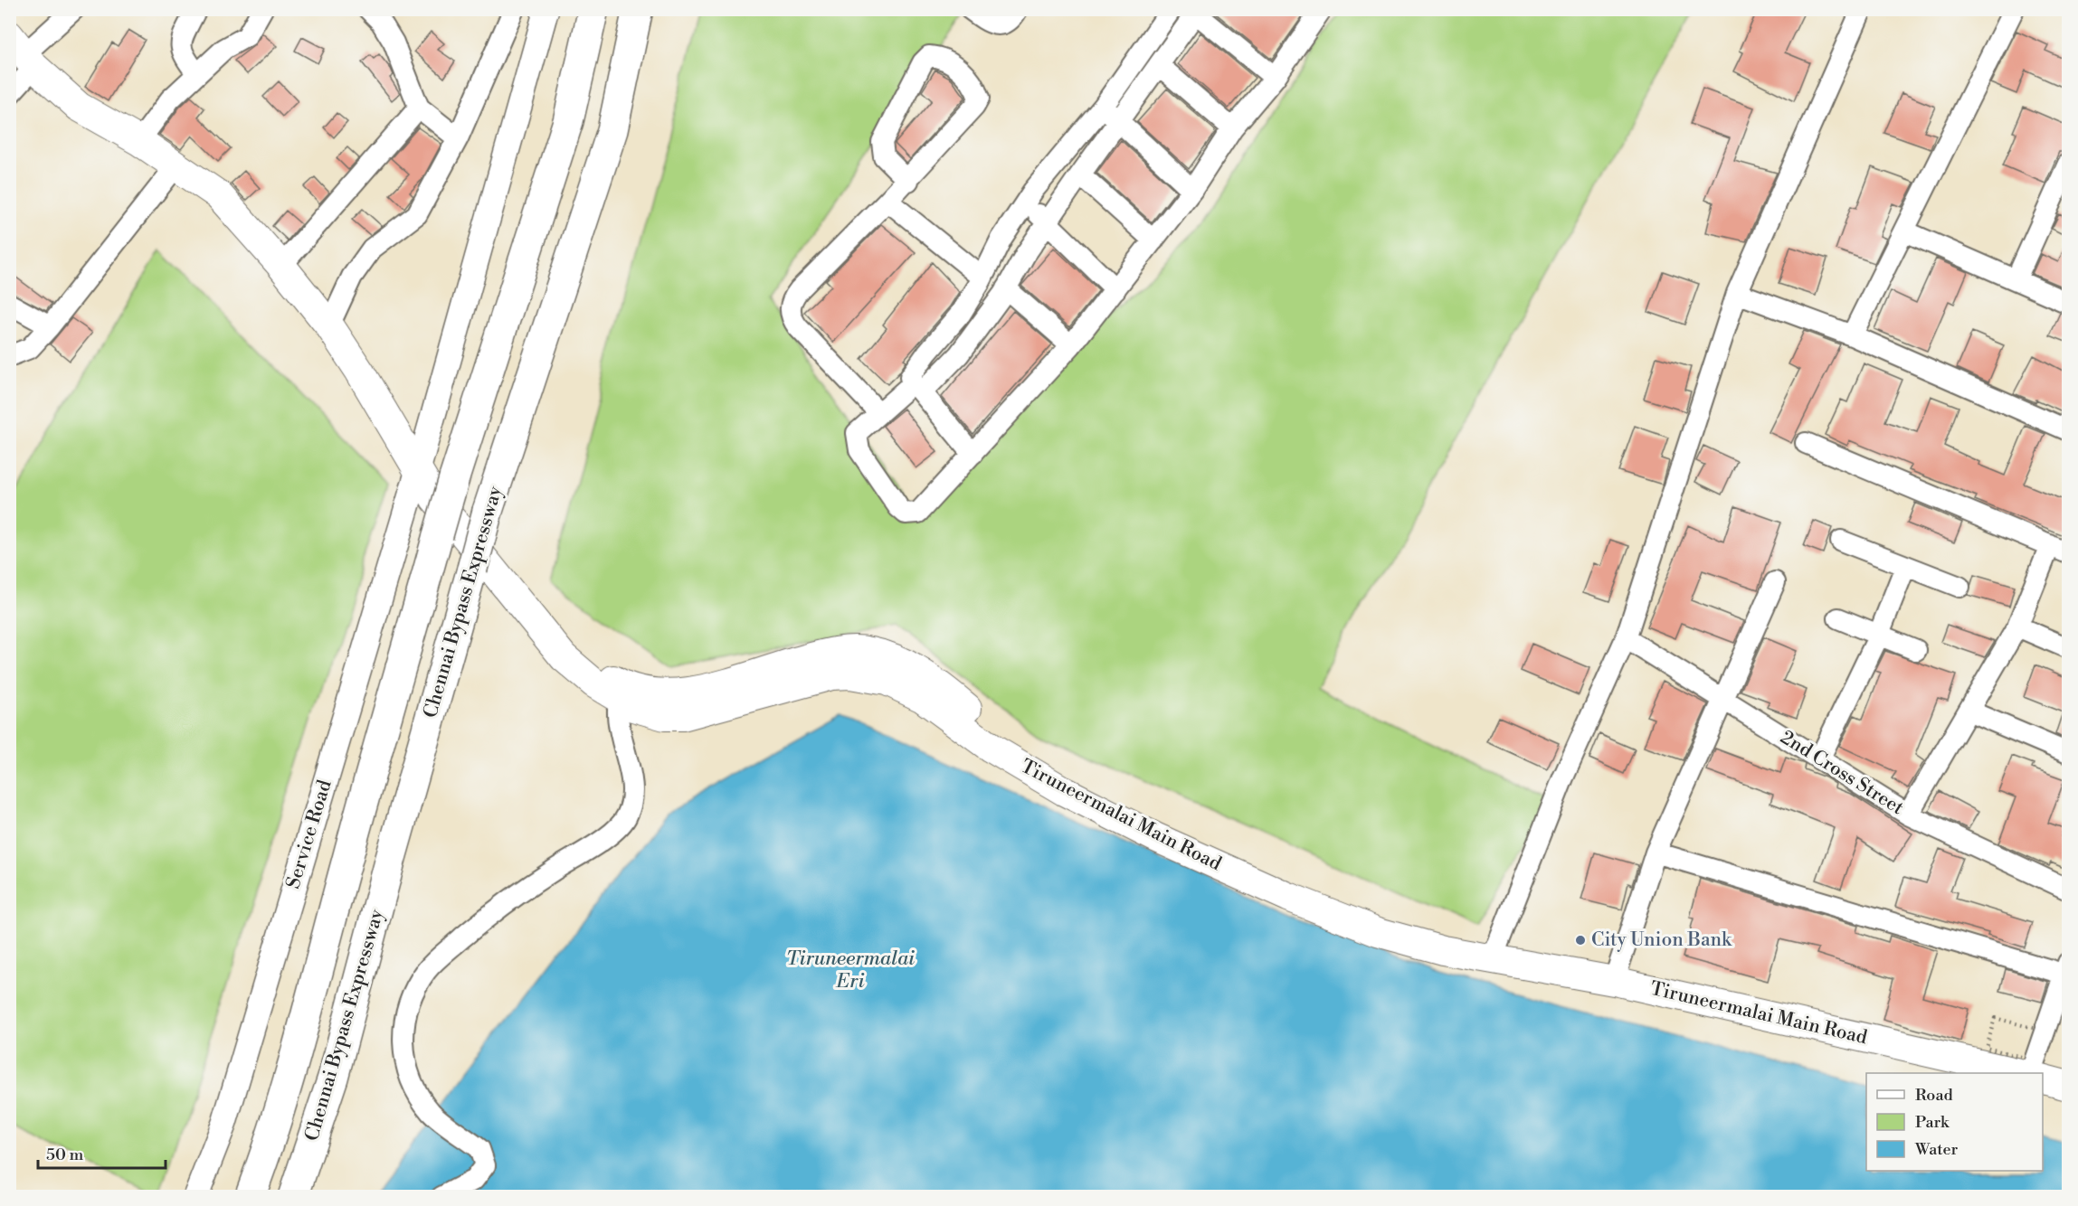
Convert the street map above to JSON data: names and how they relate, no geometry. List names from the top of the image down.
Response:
{
  "streets": {
    "highway": ["Chennai Bypass Expressway"],
    "main road": ["Tiruneermalai Main Road"],
    "street": ["2nd Cross Street", "Service Road"]
  },
  "crossings": [
    ["Tiruneermalai Main Road", "Service Road"]
  ],
  "water": ["Tiruneermalai Eri"],
  "places": ["City Union Bank"],
  "legend": ["Road", "Park", "Water"],
  "scale_bar": "50 m"
}
